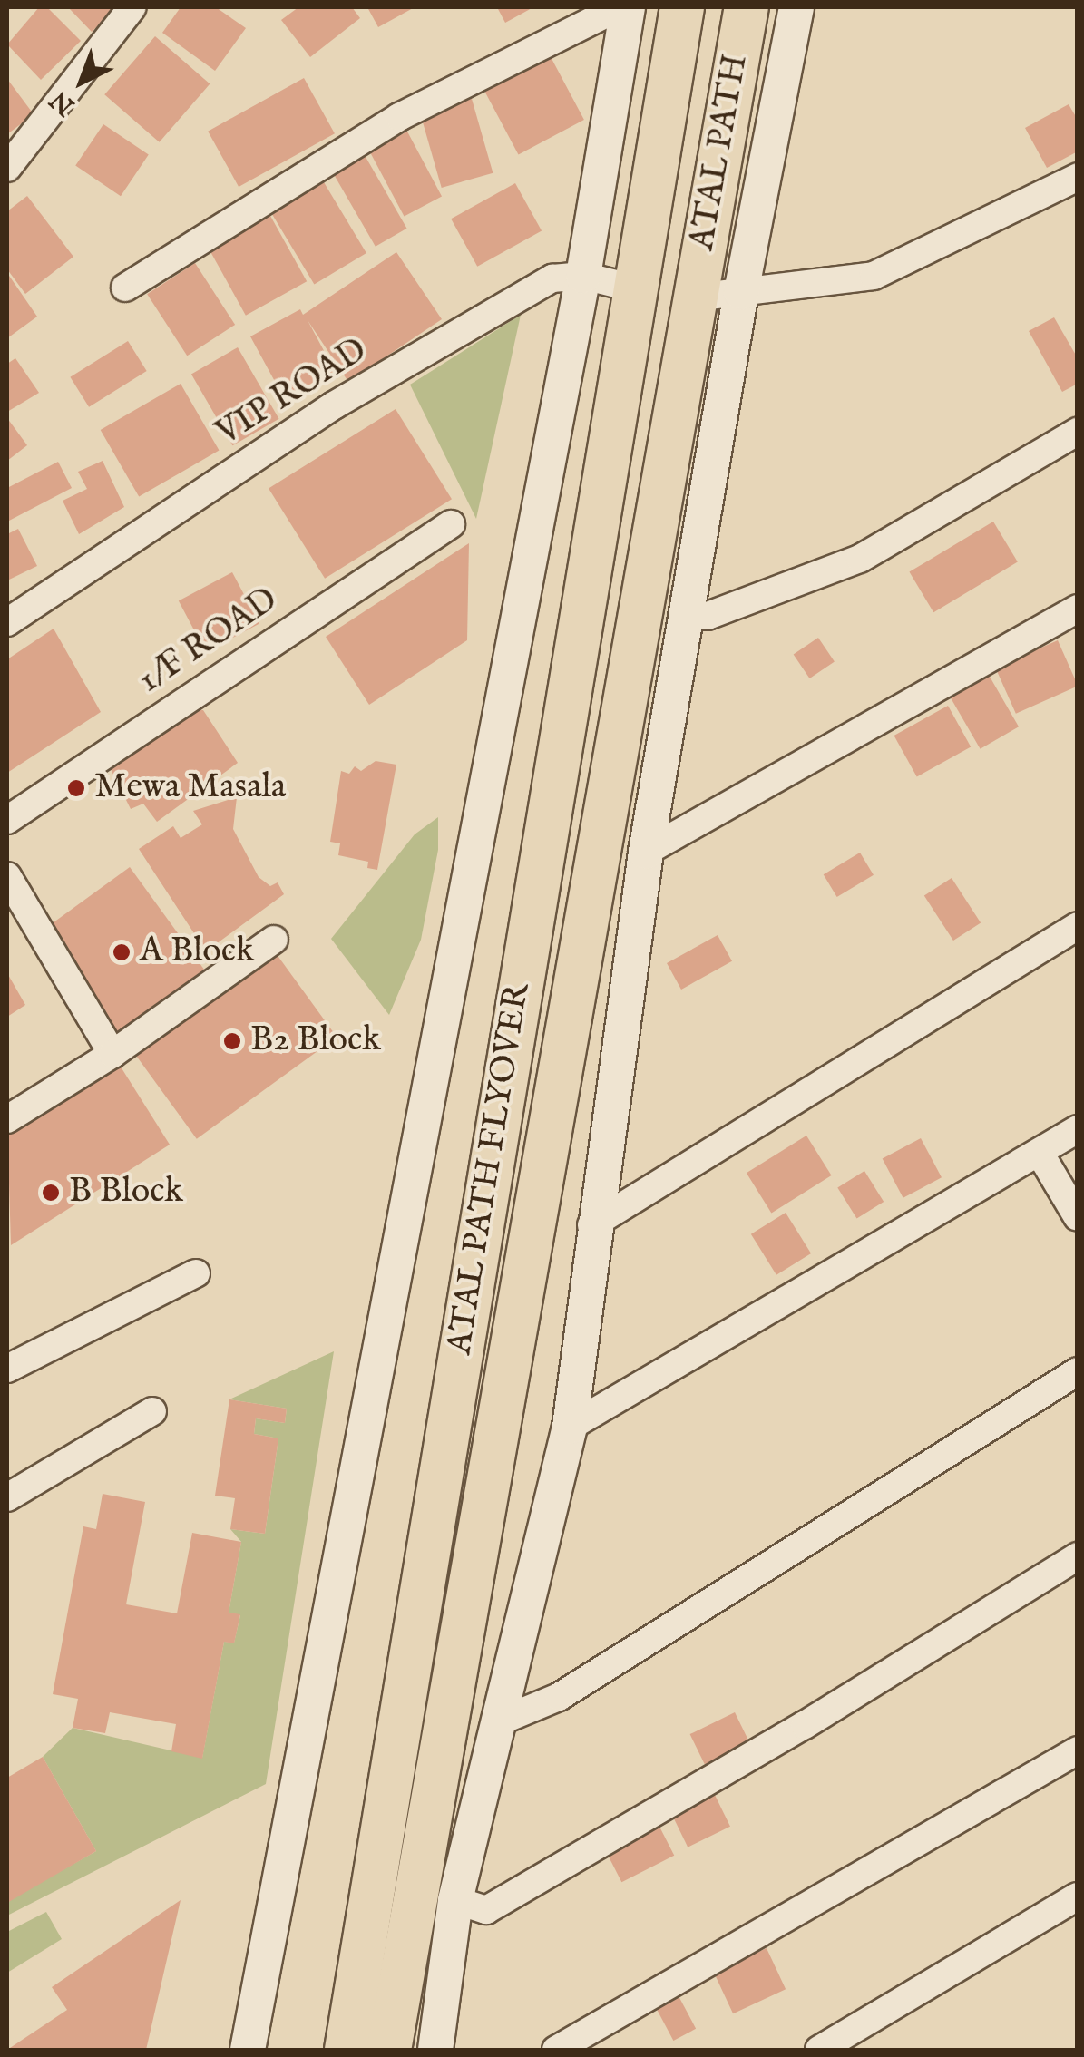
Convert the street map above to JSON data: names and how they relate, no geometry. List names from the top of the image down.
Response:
{
  "streets": {
    "main road": ["ATAL PATH", "ATAL PATH FLYOVER"],
    "street": ["VIP ROAD", "1/F ROAD"]
  },
  "crossings": [
    ["ATAL PATH", "VIP ROAD"],
    ["ATAL PATH", "ATAL PATH FLYOVER"],
    ["VIP ROAD", "ATAL PATH FLYOVER"]
  ],
  "places": [
    "Mewa Masala",
    "A Block",
    "B2 Block",
    "B Block"
  ],
  "north": "bottom left"
}
